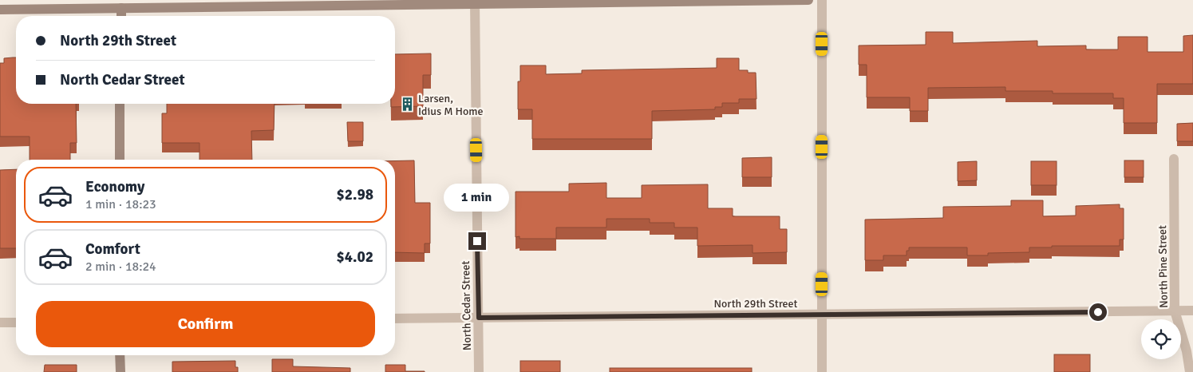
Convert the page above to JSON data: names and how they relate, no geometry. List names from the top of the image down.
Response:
{
  "streets": {
    "street": ["North Pine Street", "North 29th Street", "North Cedar Street"]
  },
  "crossings": [
    ["North Pine Street", "North 29th Street"],
    ["North 29th Street", "North Cedar Street"]
  ],
  "places": {
    "building": ["Larsen, Idius M Home"]
  },
  "page": {
    "banner": ["North 29th Street", "North Cedar Street"],
    "list": [
      {
        "name": "Economy",
        "note": "1 min · 18:23",
        "value": "$2.98"
      },
      {
        "name": "Comfort",
        "note": "2 min · 18:24",
        "value": "$4.02"
      }
    ],
    "bubble": "1 min",
    "buttons": "Confirm"
  }
}
